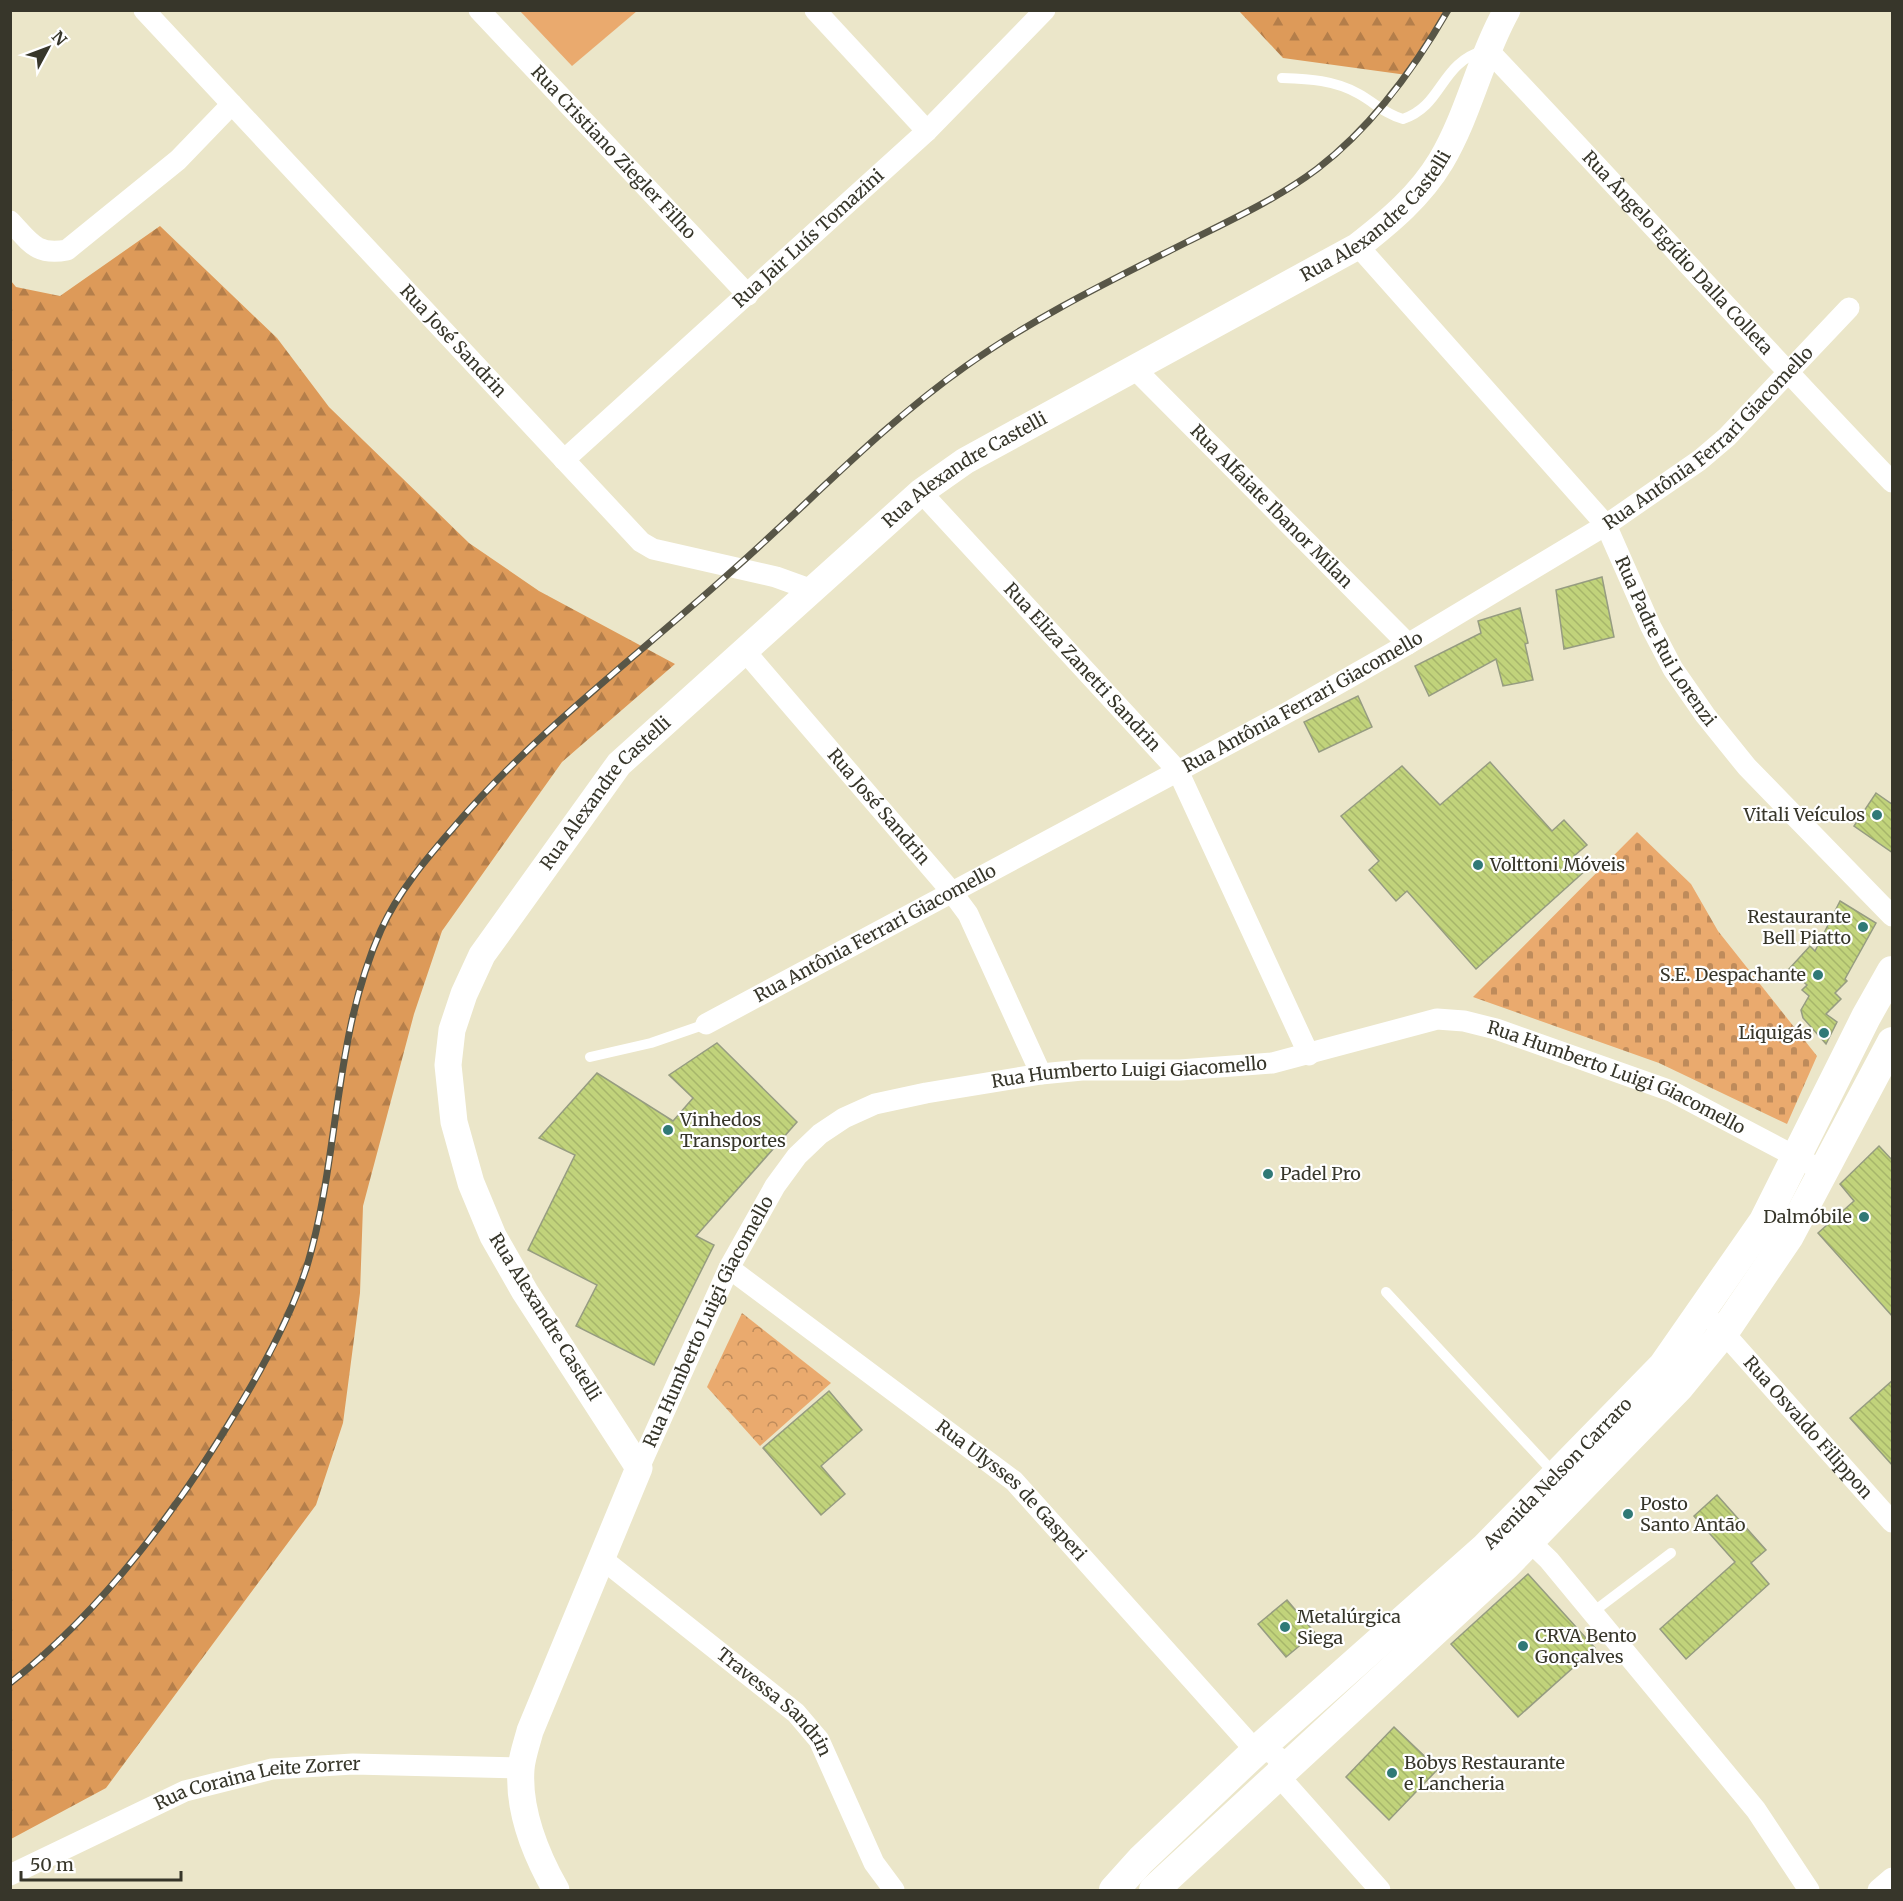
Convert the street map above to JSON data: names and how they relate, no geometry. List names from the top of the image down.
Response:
{
  "streets": {
    "main road": ["Avenida Nelson Carraro"],
    "street": [
      "Rua Cristiano Ziegler Filho",
      "Rua Alexandre Castelli",
      "Rua Jair Luís Tomazini",
      "Rua Ângelo Egídio Dalla Colleta",
      "Rua José Sandrin",
      "Rua Antônia Ferrari Giacomello",
      "Rua Alfaiate Ibanor Milan",
      "Rua Padre Rui Lorenzi",
      "Rua Eliza Zanetti Sandrin",
      "Rua Humberto Luigi Giacomello",
      "Rua Osvaldo Filippon",
      "Rua Ulysses de Gasperi",
      "Travessa Sandrin",
      "Rua Coraina Leite Zorrer"
    ]
  },
  "crossings": [
    ["Rua Cristiano Ziegler Filho", "Rua Jair Luís Tomazini"],
    ["Rua Alexandre Castelli", "Rua Ângelo Egídio Dalla Colleta"],
    ["Rua Alexandre Castelli", "Rua José Sandrin"],
    ["Rua Alexandre Castelli", "Rua Alfaiate Ibanor Milan"],
    ["Rua Alexandre Castelli", "Rua Padre Rui Lorenzi"],
    ["Rua Alexandre Castelli", "Rua Eliza Zanetti Sandrin"],
    ["Rua Alexandre Castelli", "Rua Humberto Luigi Giacomello"],
    ["Rua Jair Luís Tomazini", "Rua José Sandrin"],
    ["Rua Ângelo Egídio Dalla Colleta", "Rua Antônia Ferrari Giacomello"],
    ["Rua José Sandrin", "Rua Antônia Ferrari Giacomello"],
    ["Rua José Sandrin", "Rua Humberto Luigi Giacomello"],
    ["Rua Antônia Ferrari Giacomello", "Rua Alfaiate Ibanor Milan"],
    ["Rua Antônia Ferrari Giacomello", "Rua Padre Rui Lorenzi"],
    ["Rua Antônia Ferrari Giacomello", "Rua Eliza Zanetti Sandrin"],
    ["Rua Eliza Zanetti Sandrin", "Rua Humberto Luigi Giacomello"],
    ["Rua Humberto Luigi Giacomello", "Avenida Nelson Carraro"],
    ["Rua Humberto Luigi Giacomello", "Rua Ulysses de Gasperi"],
    ["Rua Osvaldo Filippon", "Avenida Nelson Carraro"],
    ["Avenida Nelson Carraro", "Rua Ulysses de Gasperi"]
  ],
  "places": [
    "Vitali Veículos",
    "Volttoni Móveis",
    "Restaurante Bell Piatto",
    "S.E. Despachante",
    "Liquigás",
    "Vinhedos Transportes",
    "Padel Pro",
    "Dalmóbile",
    "Posto Santo Antão",
    "Metalúrgica Siega",
    "CRVA Bento Gonçalves",
    "Bobys Restaurante e Lancheria"
  ],
  "scale_bar": "50 m",
  "north": "top right"
}
